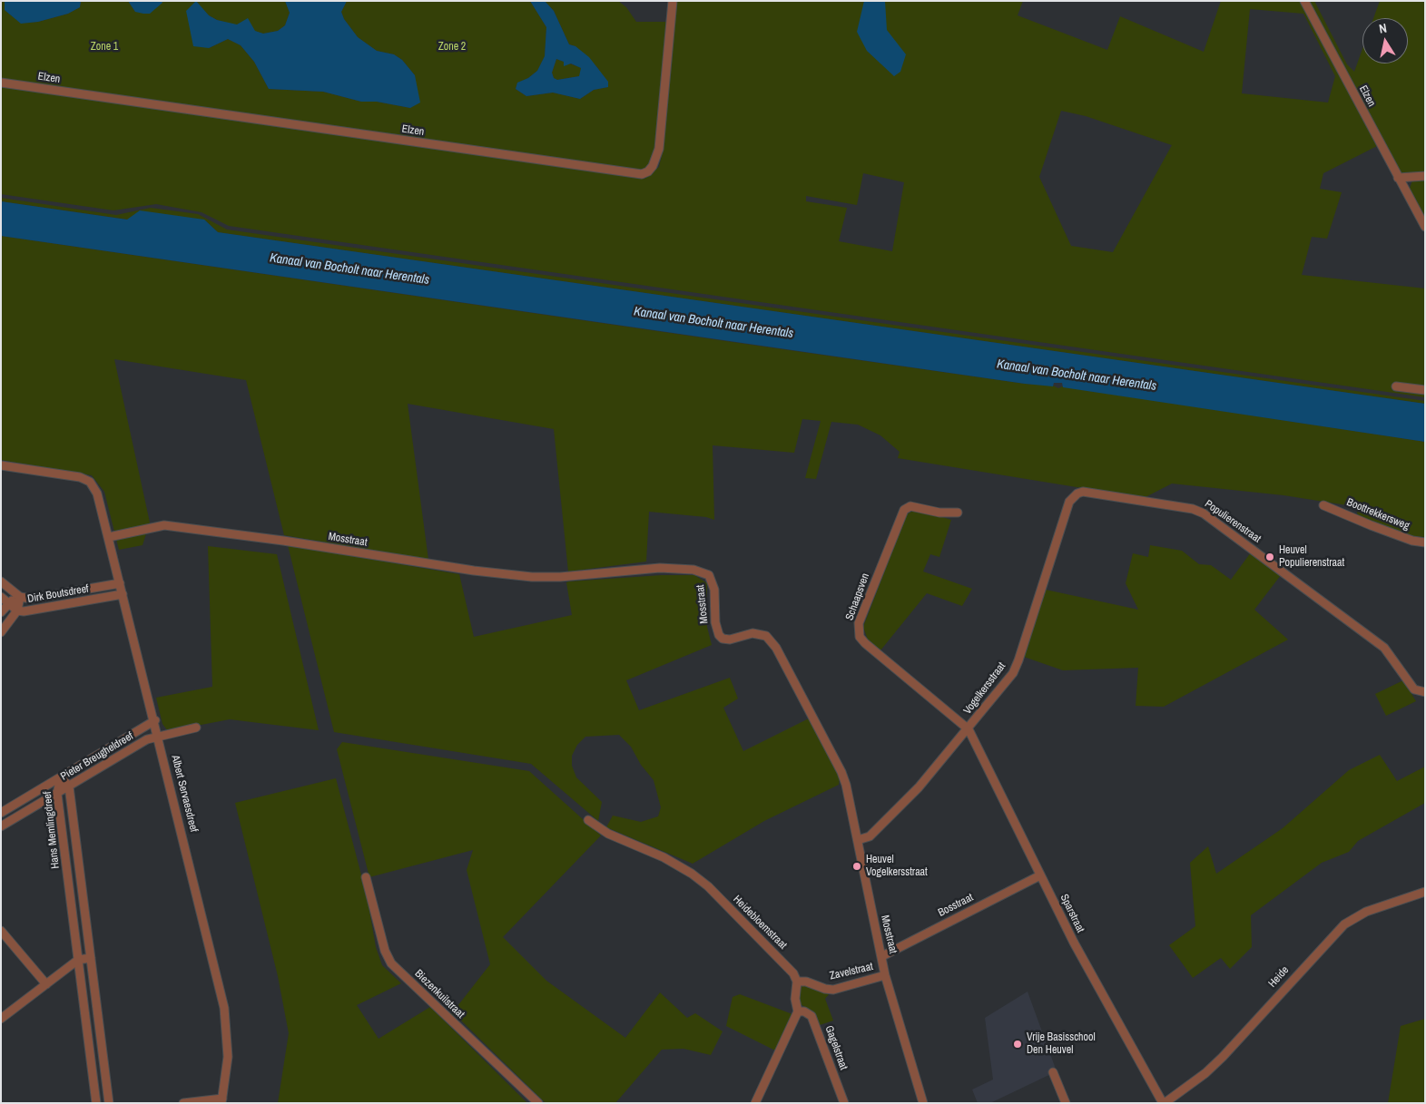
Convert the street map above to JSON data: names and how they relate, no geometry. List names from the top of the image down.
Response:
{
  "streets": {
    "street": [
      "Elzen",
      "Boottrekkersweg",
      "Populierenstraat",
      "Mosstraat",
      "Dirk Boutsdreef",
      "Schaapsven",
      "Vogelkersstraat",
      "Pieter Breugheldreef",
      "Albert Servaesdreef",
      "Hans Memlingdreef",
      "Bosstraat",
      "Sparstraat",
      "Heidebloemstraat",
      "Zavelstraat",
      "Heide",
      "Biezenkuilstraat",
      "Gagelstraat"
    ]
  },
  "crossings": [
    ["Populierenstraat", "Vogelkersstraat"],
    ["Mosstraat", "Vogelkersstraat"],
    ["Mosstraat", "Albert Servaesdreef"],
    ["Mosstraat", "Bosstraat"],
    ["Mosstraat", "Zavelstraat"],
    ["Dirk Boutsdreef", "Albert Servaesdreef"],
    ["Schaapsven", "Vogelkersstraat"],
    ["Schaapsven", "Sparstraat"],
    ["Vogelkersstraat", "Sparstraat"],
    ["Pieter Breugheldreef", "Albert Servaesdreef"],
    ["Pieter Breugheldreef", "Hans Memlingdreef"],
    ["Bosstraat", "Sparstraat"],
    ["Sparstraat", "Heide"],
    ["Heidebloemstraat", "Zavelstraat"]
  ],
  "water": ["Kanaal van Bocholt naar Herentals"],
  "parks": ["Zone 1", "Zone 2"],
  "places": ["Heuvel Populierenstraat", "Heuvel Vogelkersstraat", "Vrije Basisschool Den Heuvel"],
  "north": "top"
}
